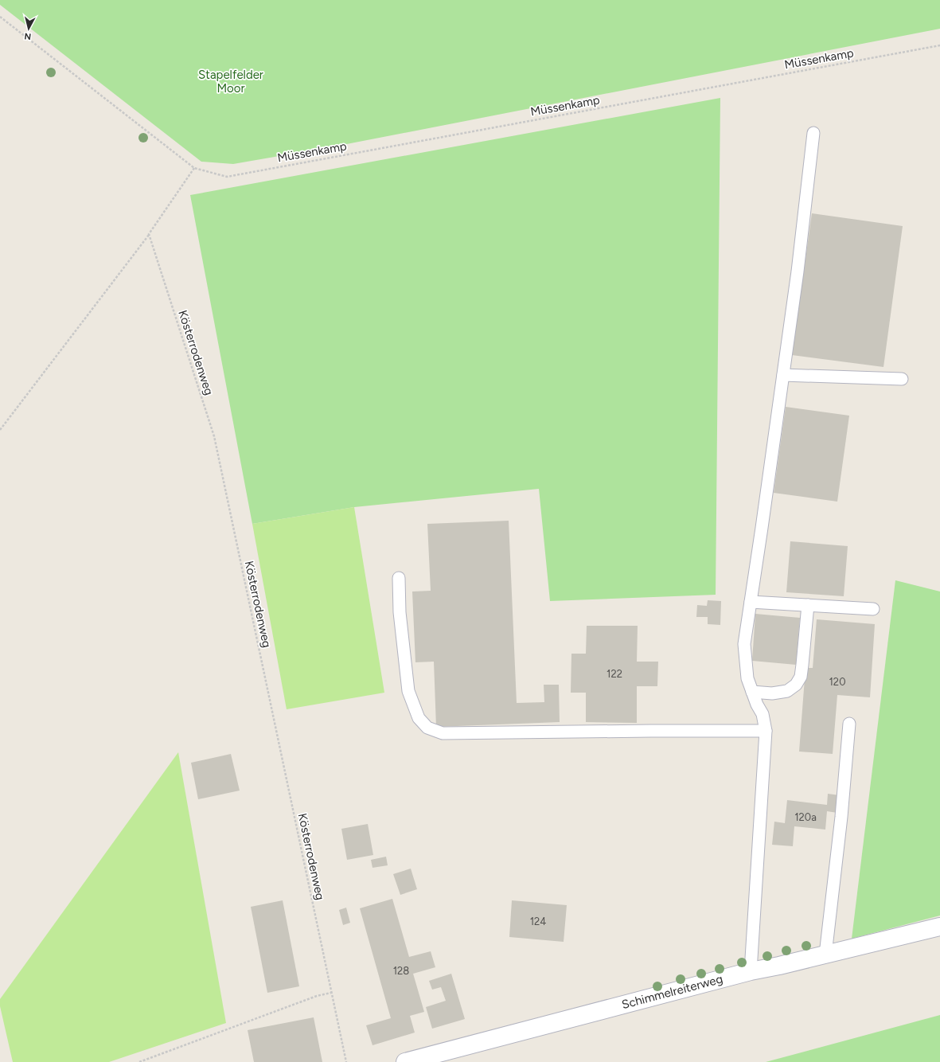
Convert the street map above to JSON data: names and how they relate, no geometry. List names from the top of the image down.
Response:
{
  "streets": {
    "street": ["Schimmelreiterweg"],
    "path": ["Müssenkamp", "Kösterrodenweg"]
  },
  "parks": ["Stapelfelder Moor"],
  "house_numbers": [
    "122",
    "120",
    "120a",
    "124",
    "128"
  ],
  "north": "bottom"
}
